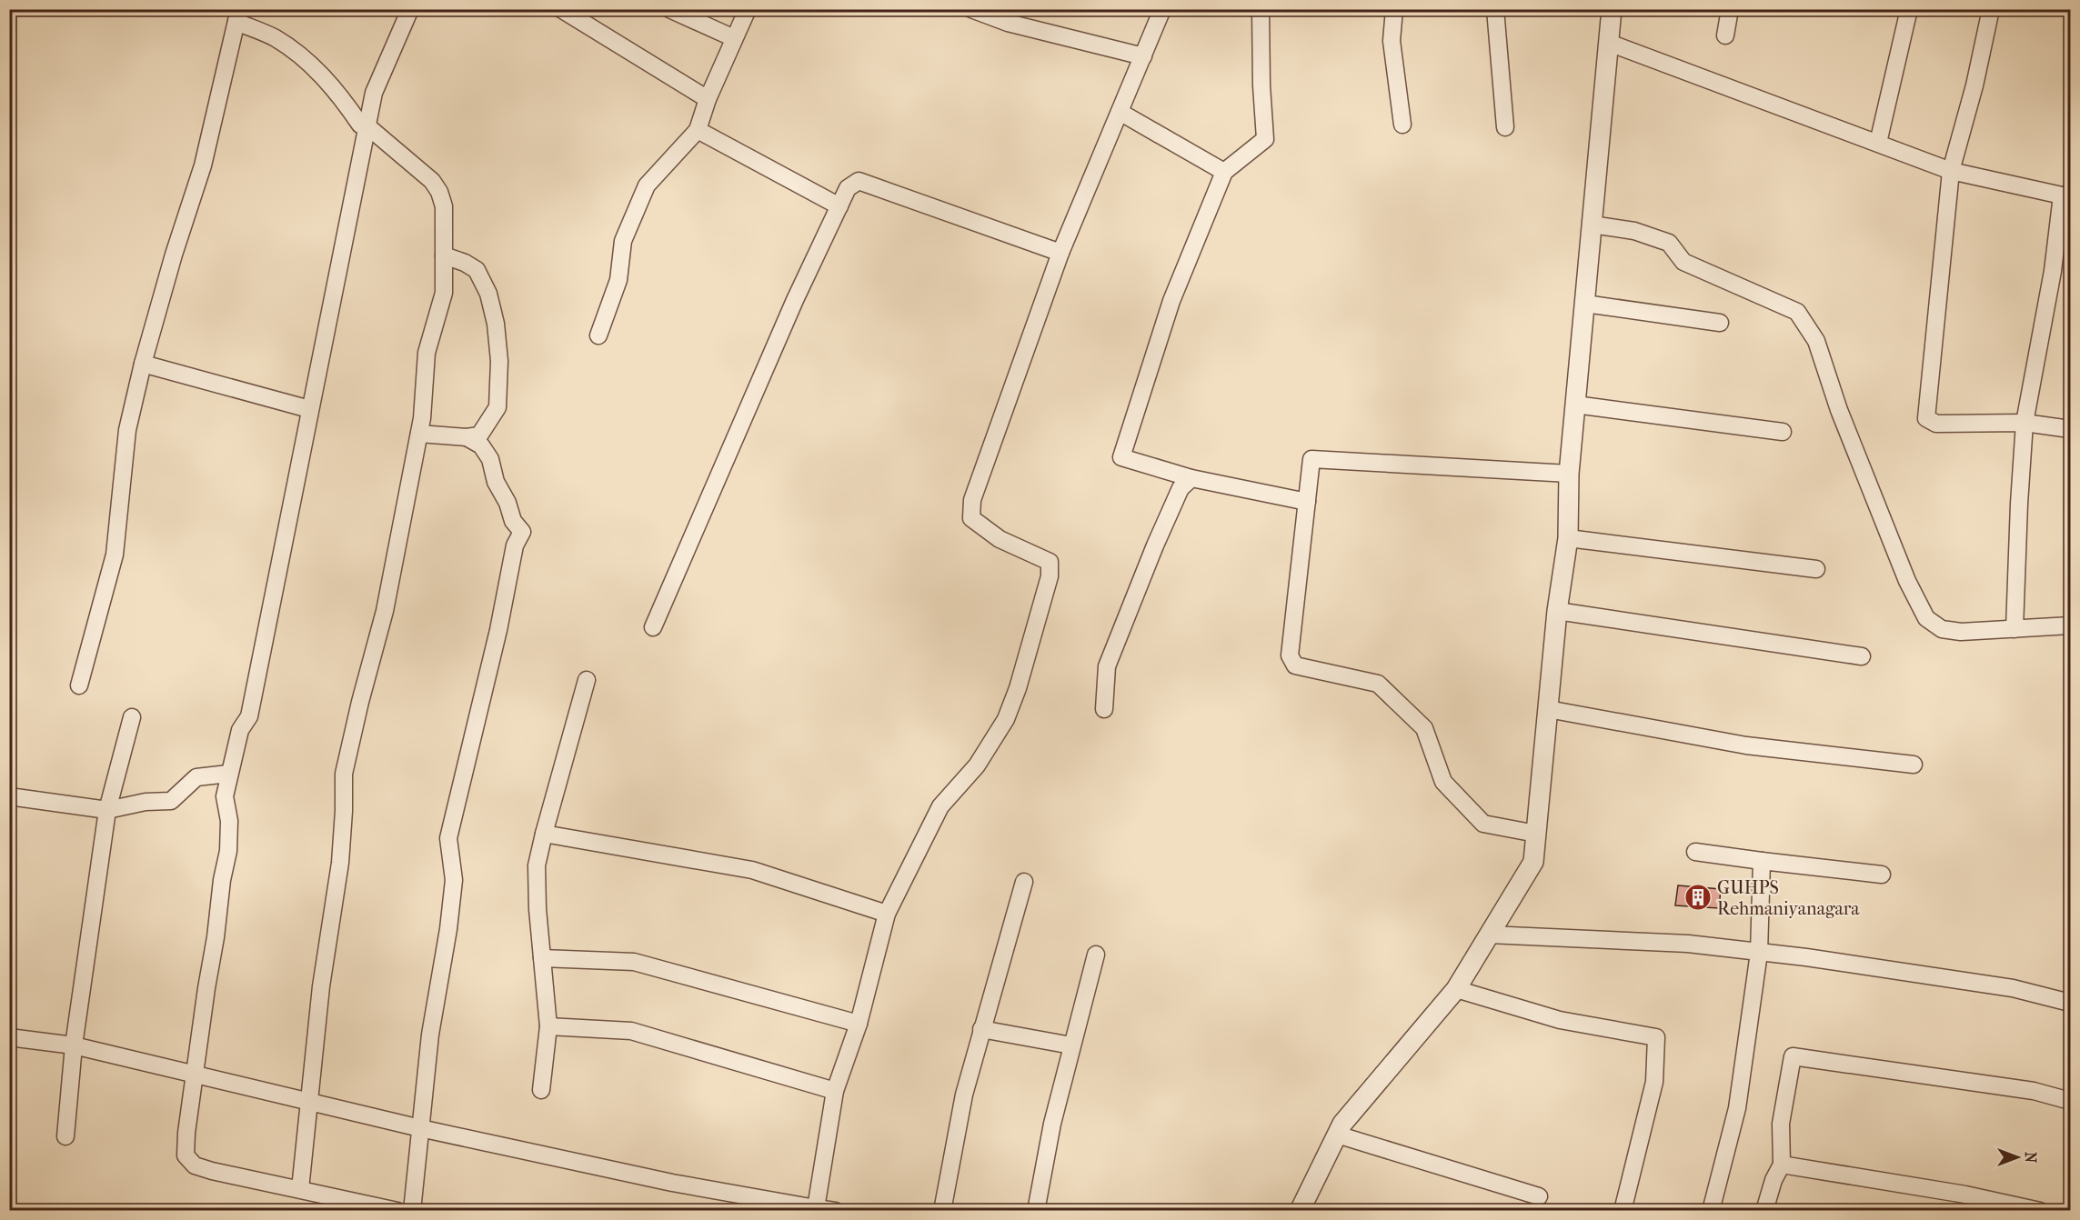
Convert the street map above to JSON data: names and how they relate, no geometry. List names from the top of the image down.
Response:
{
  "places": {
    "building": ["GUHPS Rehmaniyanagara"]
  },
  "north": "right"
}
